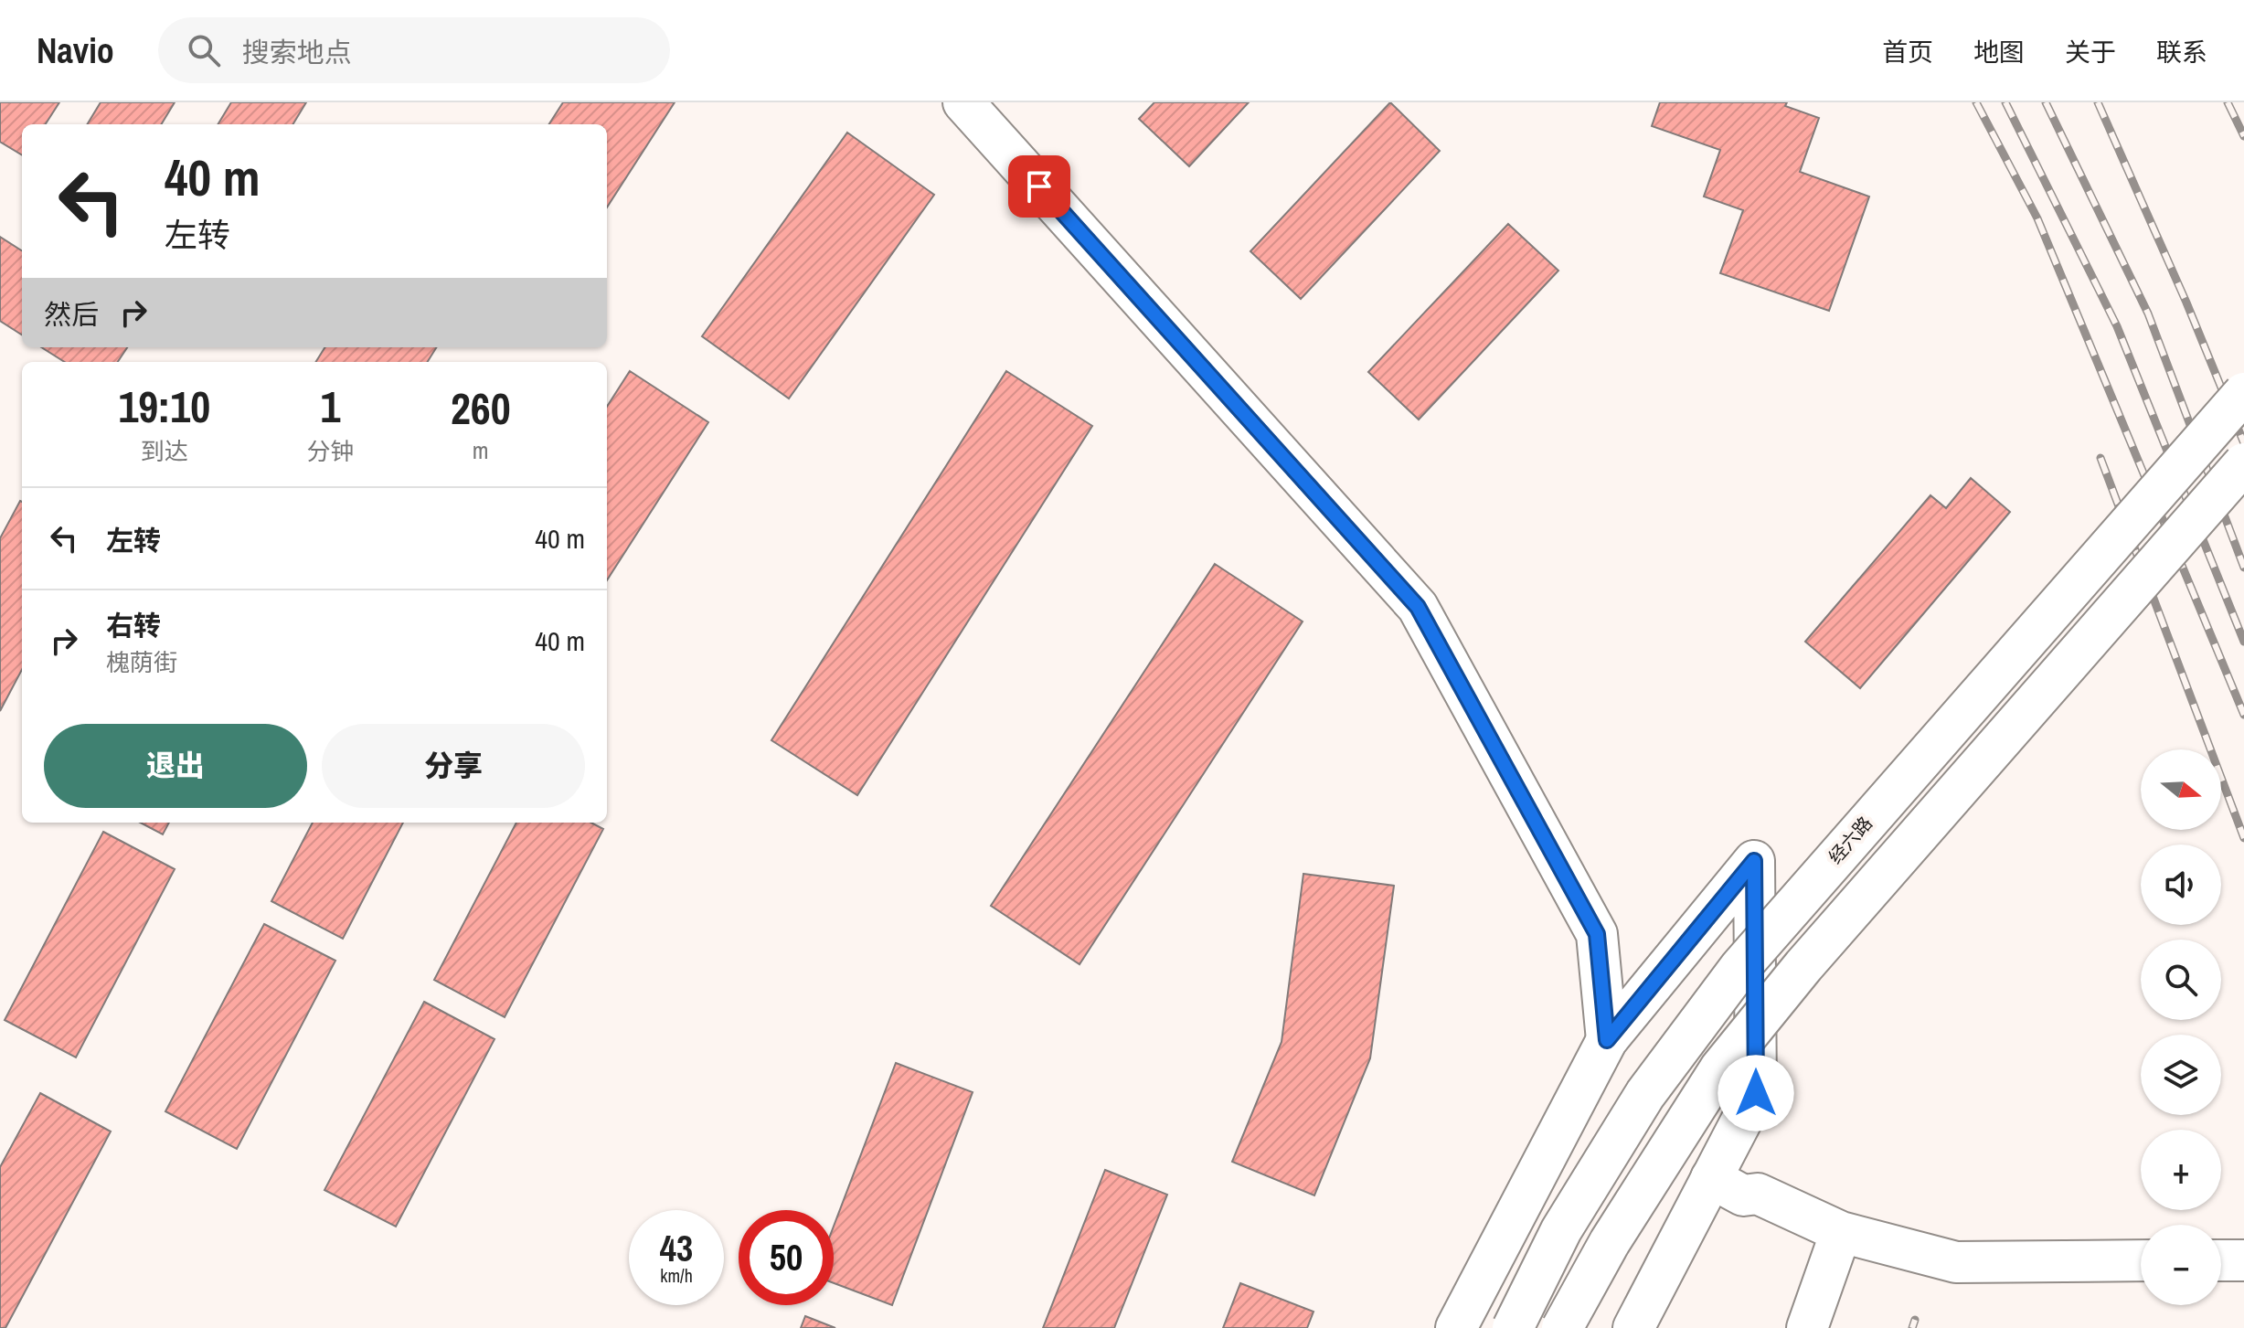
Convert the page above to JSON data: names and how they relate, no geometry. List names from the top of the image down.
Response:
{
  "streets": {
    "main road": ["经六路"]
  },
  "north": "right",
  "page": {
    "header": "Navio",
    "search": "搜索地点",
    "nav": [
      "首页",
      "地图",
      "关于",
      "联系"
    ],
    "turn": ["40 m", "左转"],
    "then": "然后",
    "eta": [
      "19:10",
      "到达",
      "1",
      "分钟",
      "260",
      "m"
    ],
    "list": [
      {
        "name": "左转",
        "value": "40 m"
      },
      {
        "name": "右转",
        "note": "槐荫街",
        "value": "40 m"
      }
    ],
    "buttons": ["退出", "分享"],
    "map_buttons": ["+", "−"],
    "speed": "43 km/h",
    "limit": "50"
  }
}
